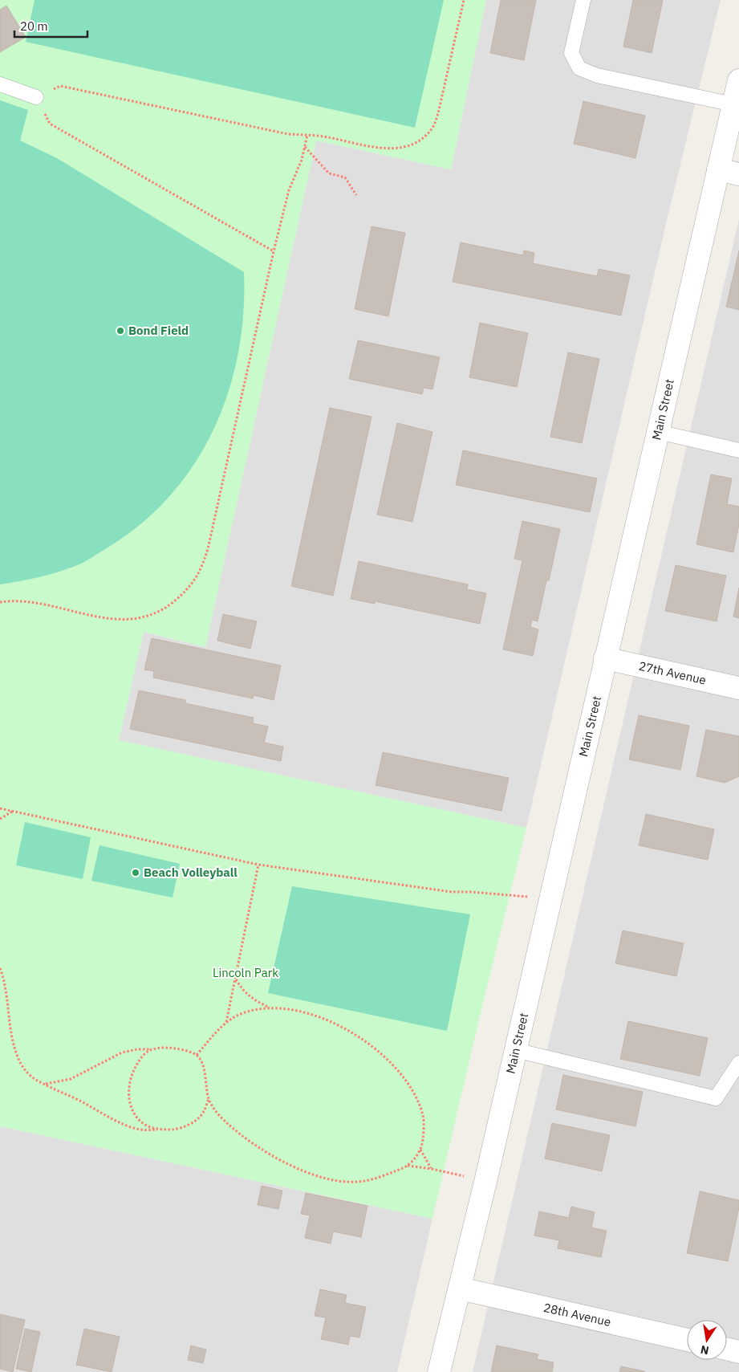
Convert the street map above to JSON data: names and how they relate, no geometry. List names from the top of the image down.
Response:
{
  "streets": {
    "street": ["Main Street", "27th Avenue", "28th Avenue"]
  },
  "crossings": [
    ["Main Street", "27th Avenue"],
    ["Main Street", "28th Avenue"]
  ],
  "parks": ["Lincoln Park"],
  "places": ["Bond Field", "Beach Volleyball"],
  "scale_bar": "20 m",
  "north": "bottom"
}
